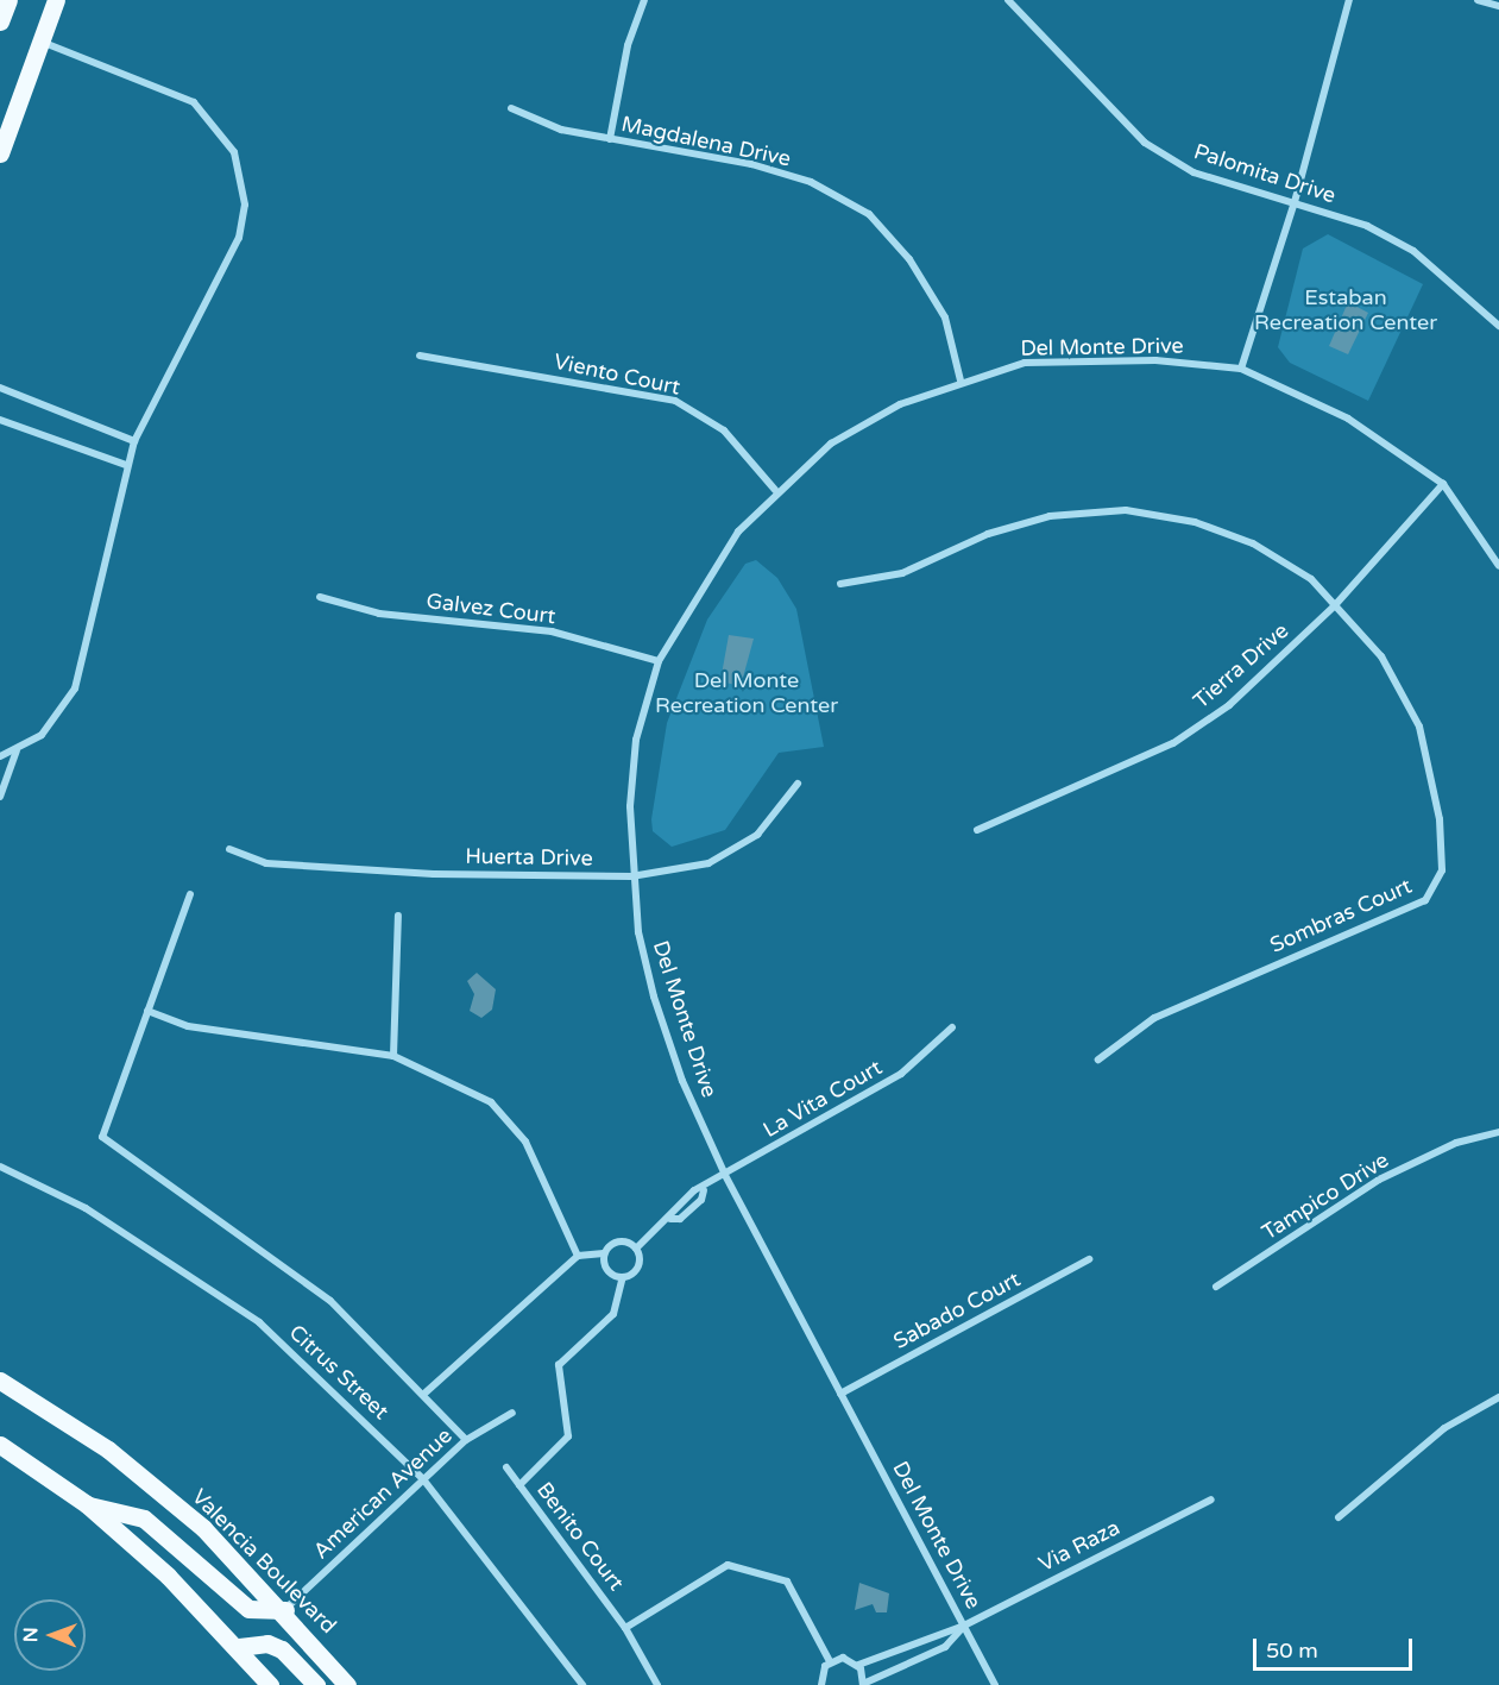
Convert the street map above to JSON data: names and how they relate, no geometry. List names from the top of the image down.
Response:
{
  "streets": {
    "main road": ["Valencia Boulevard"],
    "street": [
      "Magdalena Drive",
      "Palomita Drive",
      "Del Monte Drive",
      "Viento Court",
      "Galvez Court",
      "Tierra Drive",
      "Huerta Drive",
      "Sombras Court",
      "La Vita Court",
      "Tampico Drive",
      "Sabado Court",
      "Citrus Street",
      "American Avenue",
      "Benito Court",
      "Via Raza"
    ]
  },
  "crossings": [
    ["Magdalena Drive", "Del Monte Drive"],
    ["Del Monte Drive", "Viento Court"],
    ["Del Monte Drive", "Galvez Court"],
    ["Del Monte Drive", "Tierra Drive"],
    ["Del Monte Drive", "Huerta Drive"],
    ["Del Monte Drive", "La Vita Court"],
    ["Del Monte Drive", "Sabado Court"],
    ["Del Monte Drive", "Via Raza"],
    ["Tierra Drive", "Sombras Court"],
    ["Citrus Street", "American Avenue"],
    ["American Avenue", "Valencia Boulevard"]
  ],
  "parks": ["Estaban Recreation Center", "Del Monte Recreation Center"],
  "scale_bar": "50 m",
  "north": "left"
}
